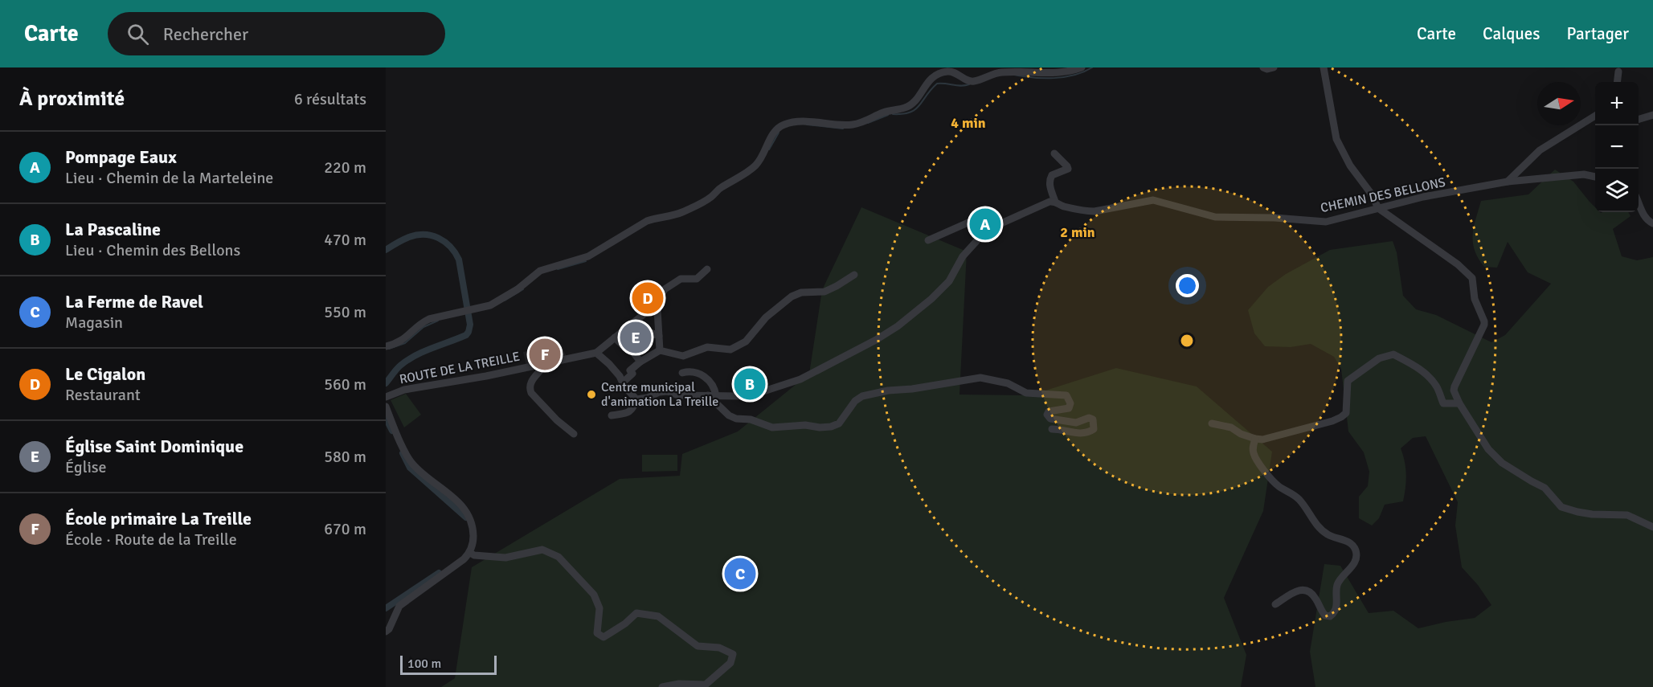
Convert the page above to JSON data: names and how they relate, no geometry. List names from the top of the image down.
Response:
{
  "streets": {
    "street": ["CHEMIN DES BELLONS", "ROUTE DE LA TREILLE"]
  },
  "places": ["Centre municipal d'animation La Treille"],
  "scale_bar": "100 m",
  "north": "right",
  "page": {
    "header": "Carte",
    "search": "Rechercher",
    "nav": ["Carte", "Calques", "Partager"],
    "heading": ["À proximité", "6 résultats"],
    "map_buttons": ["+", "−"],
    "list": [
      {
        "mark": "A",
        "name": "Pompage Eaux",
        "note": "Lieu · Chemin de la Marteleine",
        "value": "220 m"
      },
      {
        "mark": "B",
        "name": "La Pascaline",
        "note": "Lieu · Chemin des Bellons",
        "value": "470 m"
      },
      {
        "mark": "C",
        "name": "La Ferme de Ravel",
        "note": "Magasin",
        "value": "550 m"
      },
      {
        "mark": "D",
        "name": "Le Cigalon",
        "note": "Restaurant",
        "value": "560 m"
      },
      {
        "mark": "E",
        "name": "Église Saint Dominique",
        "note": "Église",
        "value": "580 m"
      },
      {
        "mark": "F",
        "name": "École primaire La Treille",
        "note": "École · Route de la Treille",
        "value": "670 m"
      }
    ],
    "pins": [
      "A",
      "D",
      "E",
      "F",
      "B",
      "C"
    ],
    "scale": "100 m"
  },
  "rings": ["4 min", "2 min"]
}
